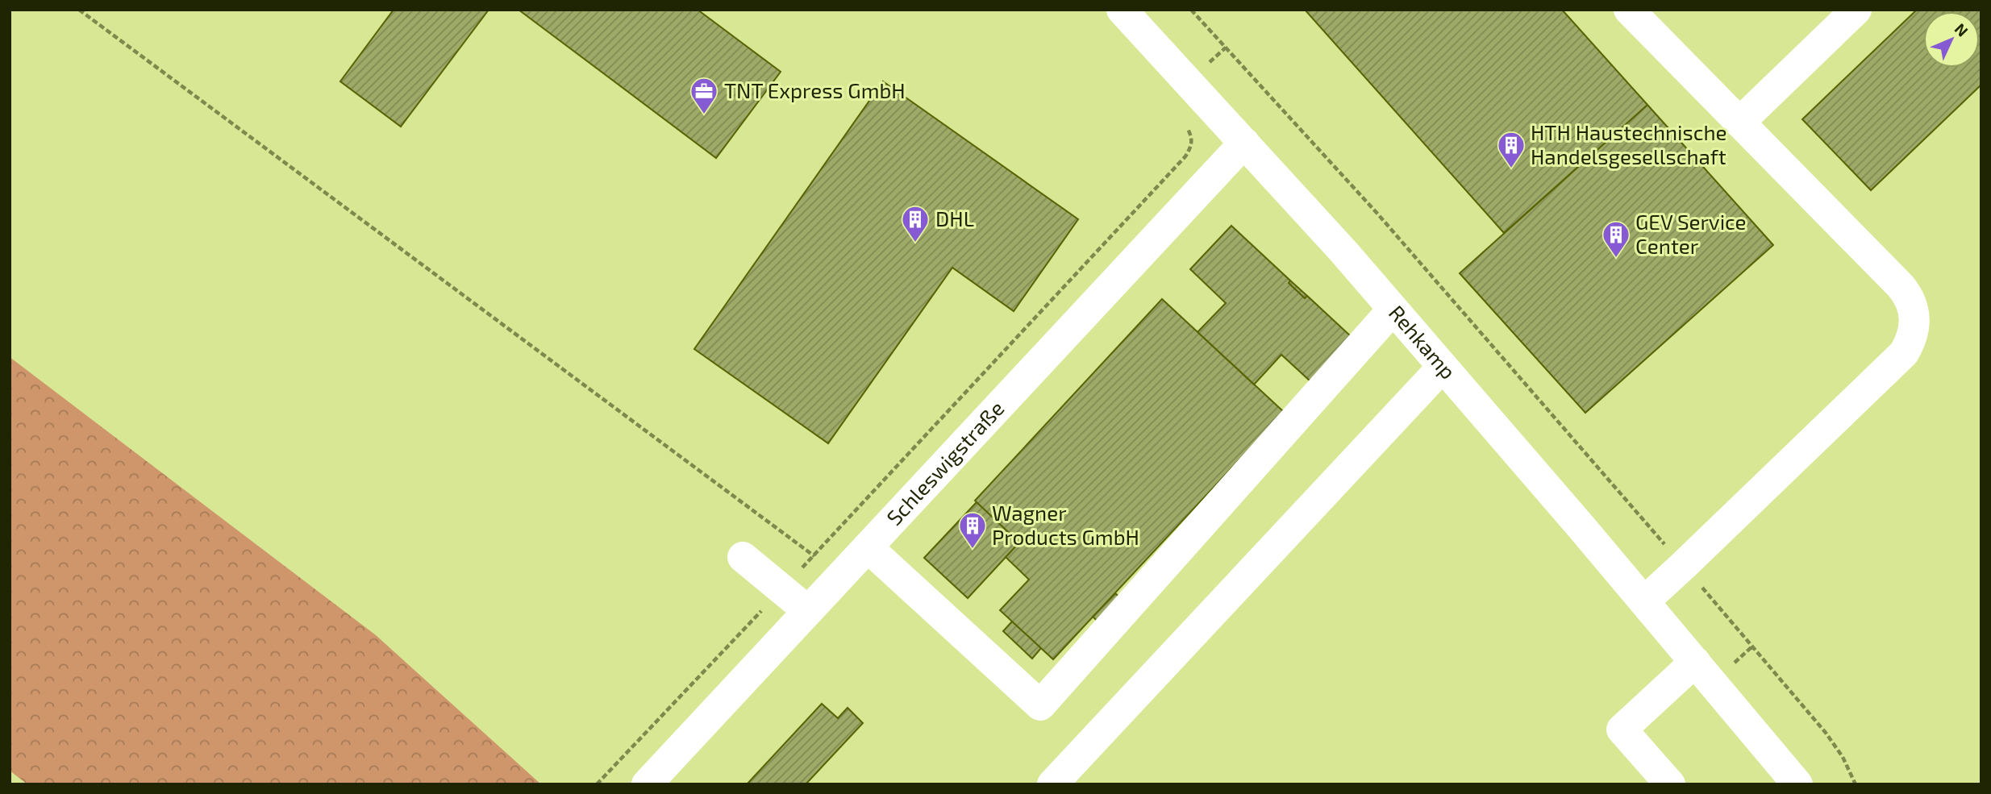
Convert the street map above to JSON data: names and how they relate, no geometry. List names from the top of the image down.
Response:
{
  "streets": {
    "street": ["Rehkamp", "Schleswigstraße"]
  },
  "crossings": [
    ["Rehkamp", "Schleswigstraße"]
  ],
  "places": {
    "office": ["TNT Express GmbH"],
    "building": [
      "HTH Haustechnische Handelsgesellschaft",
      "DHL",
      "GEV Service Center",
      "Wagner Products GmbH"
    ]
  },
  "north": "top right"
}
